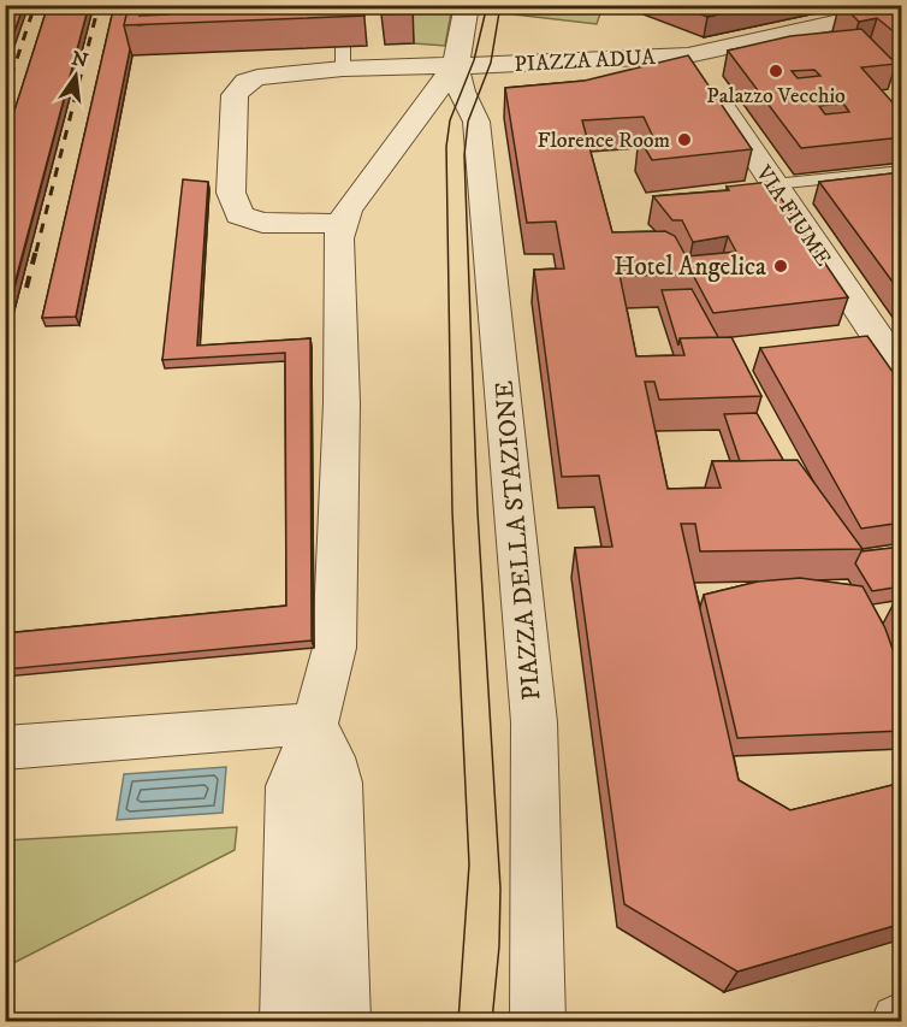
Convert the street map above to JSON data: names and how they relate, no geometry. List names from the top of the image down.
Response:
{
  "streets": {
    "street": ["PIAZZA ADUA", "VIA FIUME", "PIAZZA DELLA STAZIONE"]
  },
  "crossings": [
    ["PIAZZA ADUA", "VIA FIUME"],
    ["PIAZZA ADUA", "PIAZZA DELLA STAZIONE"]
  ],
  "places": ["Palazzo Vecchio", "Florence Room", "Hotel Angelica"],
  "north": "top"
}
